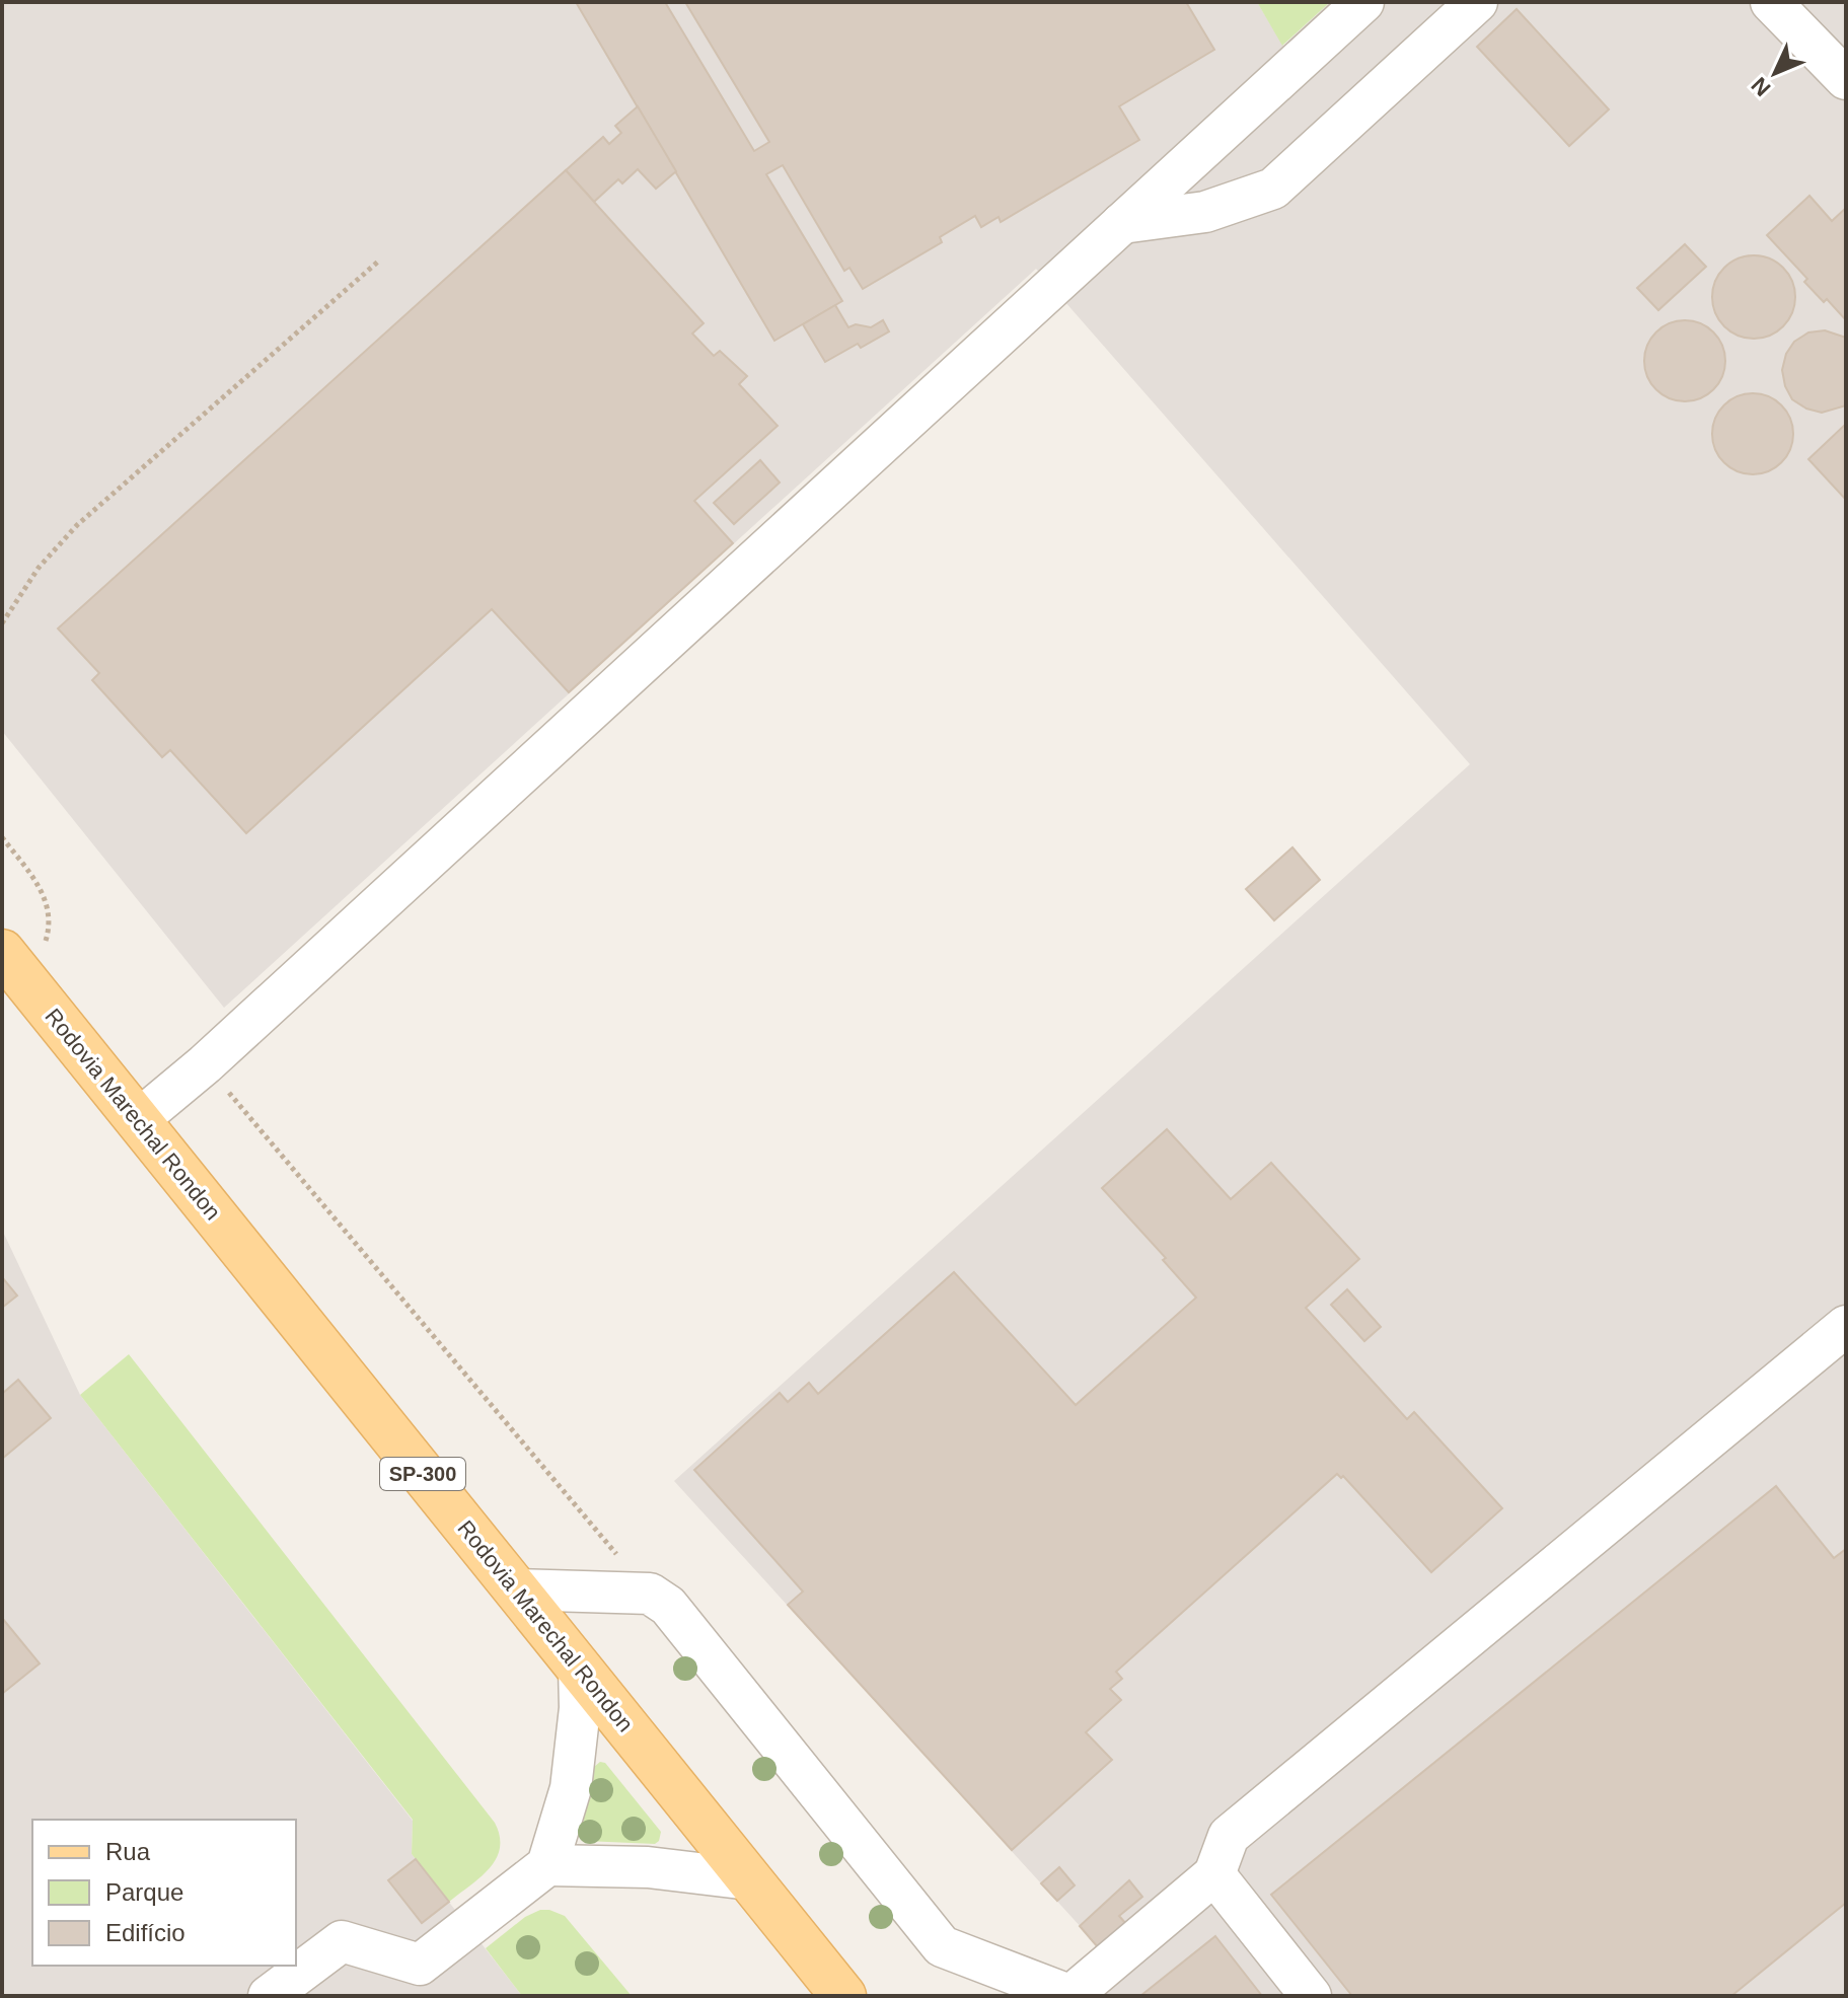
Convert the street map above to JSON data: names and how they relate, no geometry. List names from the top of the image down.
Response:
{
  "streets": {
    "main road": ["Rodovia Marechal Rondon", "SP-300"]
  },
  "legend": ["Rua", "Parque", "Edifício"],
  "north": "bottom left"
}
